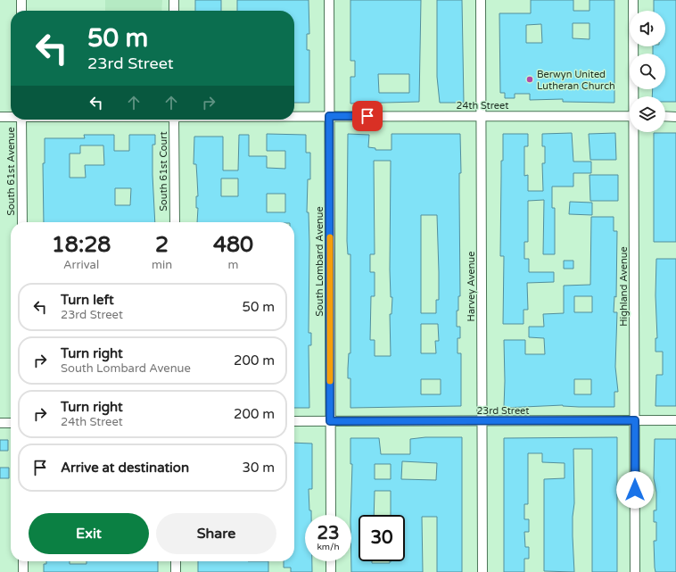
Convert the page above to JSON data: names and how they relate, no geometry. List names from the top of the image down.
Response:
{
  "streets": {
    "street": [
      "24th Street",
      "South 61st Avenue",
      "South 61st Court",
      "South Lombard Avenue",
      "Harvey Avenue",
      "Highland Avenue",
      "23rd Street"
    ]
  },
  "crossings": [
    ["24th Street", "South Lombard Avenue"],
    ["24th Street", "Harvey Avenue"],
    ["South Lombard Avenue", "23rd Street"],
    ["Harvey Avenue", "23rd Street"],
    ["Highland Avenue", "23rd Street"]
  ],
  "places": ["Berwyn United Lutheran Church"],
  "page": {
    "turn": ["50 m", "23rd Street"],
    "eta": [
      "18:28",
      "Arrival",
      "2",
      "min",
      "480",
      "m"
    ],
    "list": [
      {
        "name": "Turn left",
        "note": "23rd Street",
        "value": "50 m"
      },
      {
        "name": "Turn right",
        "note": "South Lombard Avenue",
        "value": "200 m"
      },
      {
        "name": "Turn right",
        "note": "24th Street",
        "value": "200 m"
      },
      {
        "name": "Arrive at destination",
        "value": "30 m"
      }
    ],
    "buttons": ["Exit", "Share"],
    "speed": "23 km/h",
    "limit": "30"
  }
}
